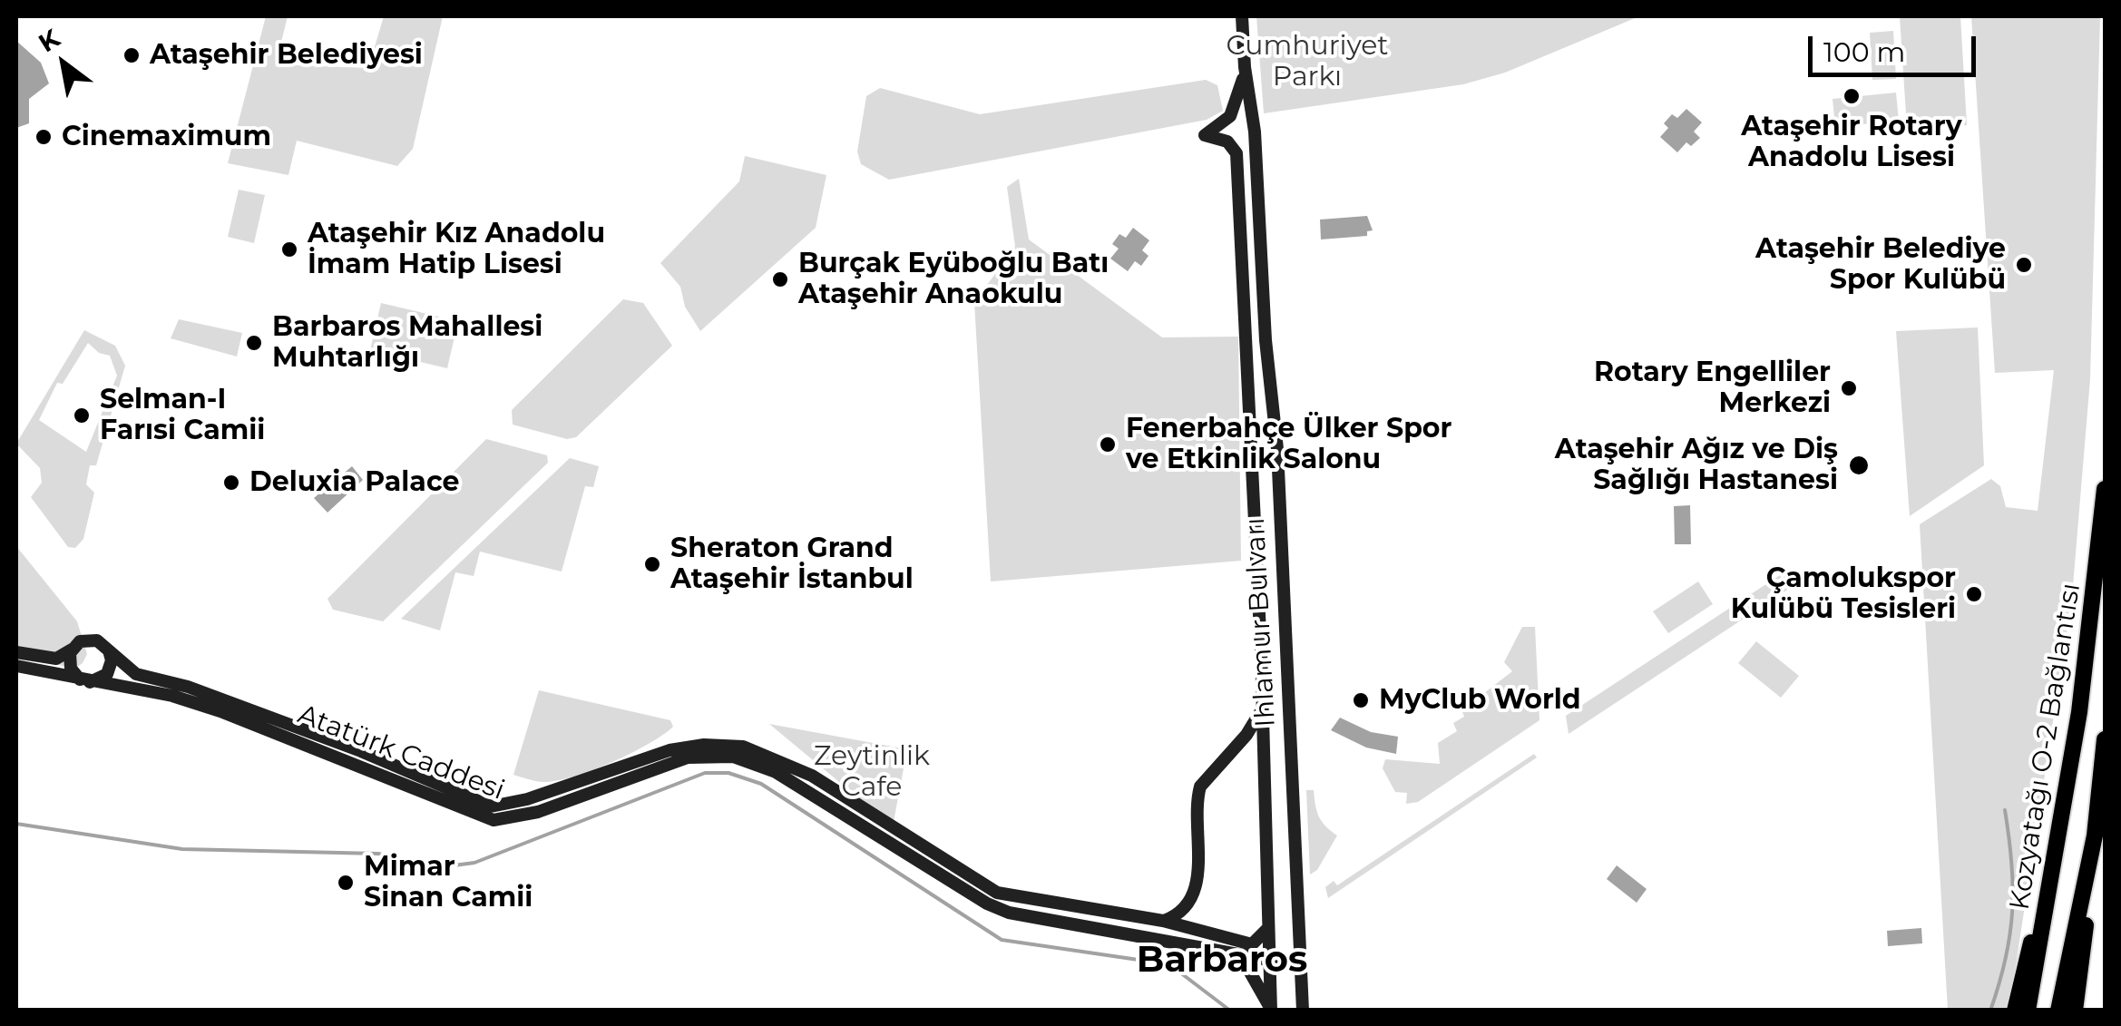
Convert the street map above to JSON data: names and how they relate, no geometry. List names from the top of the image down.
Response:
{
  "streets": {
    "highway": ["Kozyatağı O-2 Bağlantısı"],
    "main road": ["Ihlamur Bulvarı", "Atatürk Caddesi"]
  },
  "crossings": [
    ["Ihlamur Bulvarı", "Atatürk Caddesi"]
  ],
  "districts": ["Barbaros"],
  "parks": ["Cumhuriyet Parkı", "Zeytinlik Cafe"],
  "places": [
    "Ataşehir Belediyesi",
    "Ataşehir Rotary Anadolu Lisesi",
    "Cinemaximum",
    "Ataşehir Kız Anadolu İmam Hatip Lisesi",
    "Ataşehir Belediye Spor Kulübü",
    "Burçak Eyüboğlu Batı Ataşehir Anaokulu",
    "Barbaros Mahallesi Muhtarlığı",
    "Rotary Engelliler Merkezi",
    "Selman-I Farısi Camii",
    "Fenerbahçe Ülker Spor ve Etkinlik Salonu",
    "Ataşehir Ağız ve Diş Sağlığı Hastanesi",
    "Deluxia Palace",
    "Sheraton Grand Ataşehir İstanbul",
    "Çamolukspor Kulübü Tesisleri",
    "MyClub World",
    "Mimar Sinan Camii"
  ],
  "scale_bar": "100 m",
  "north": "top left"
}
